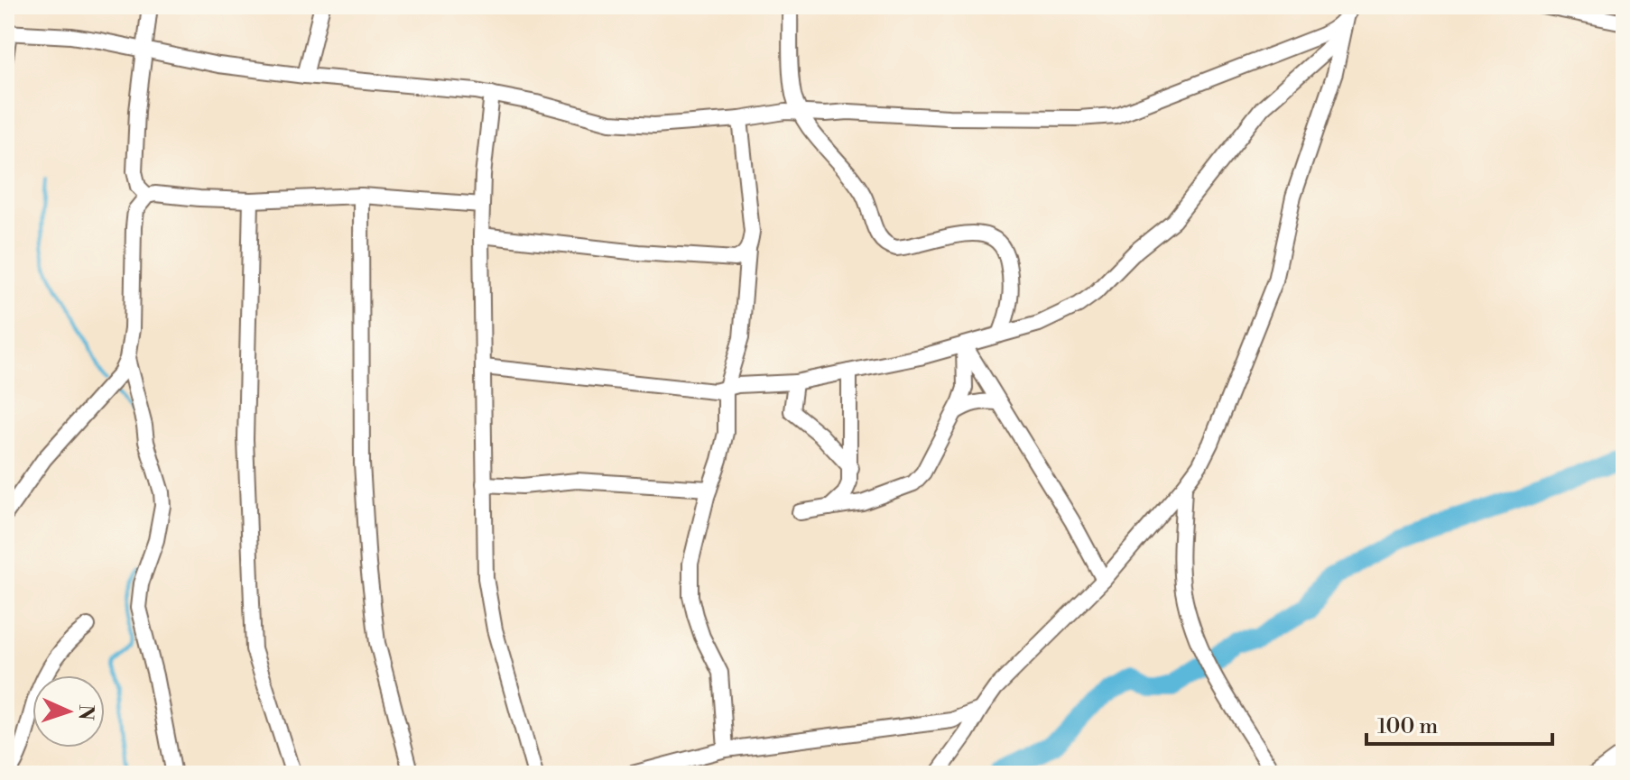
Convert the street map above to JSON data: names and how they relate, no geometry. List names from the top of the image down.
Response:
{
  "scale_bar": "100 m",
  "north": "right"
}
